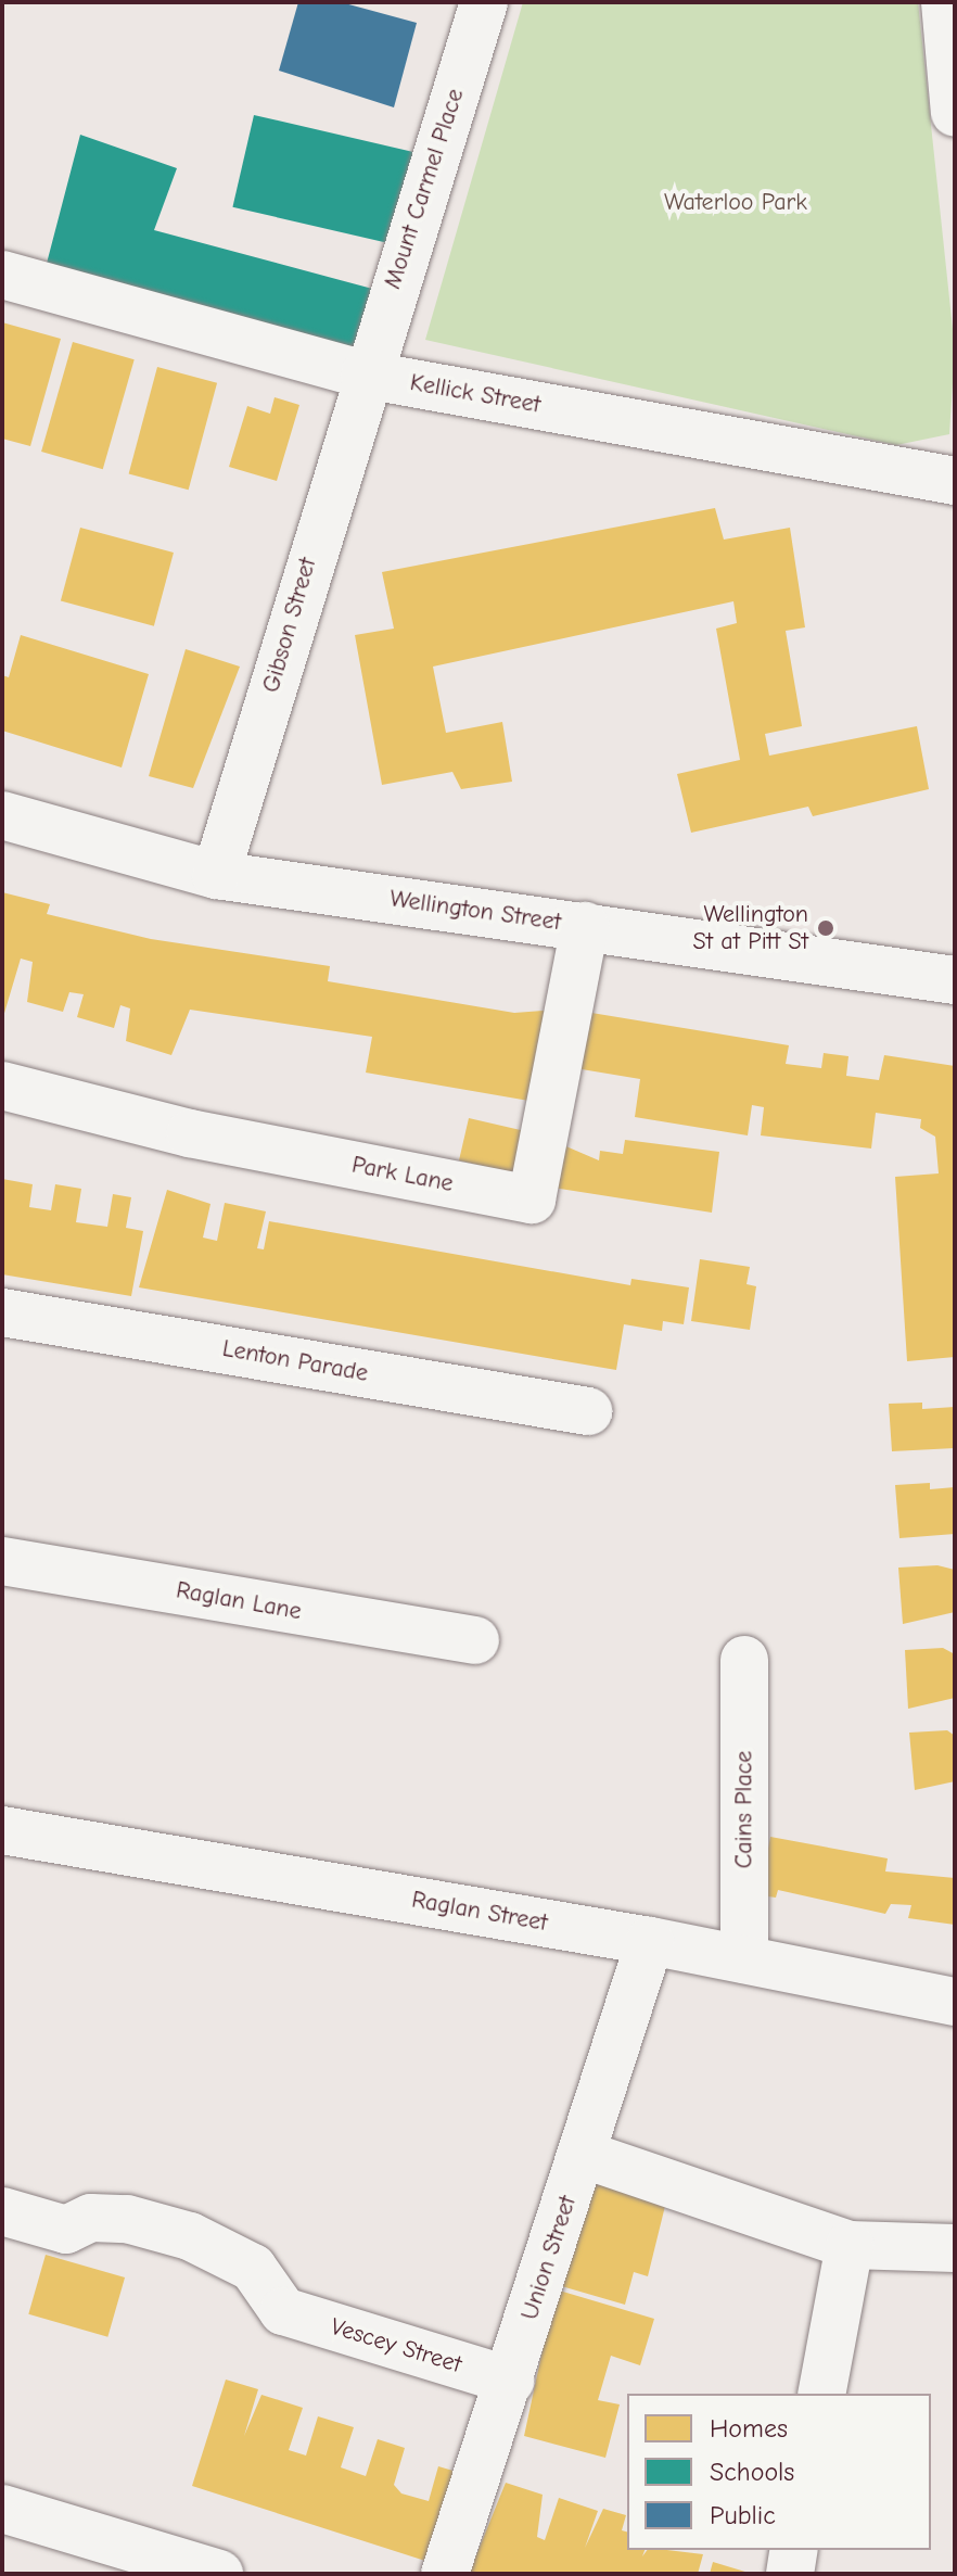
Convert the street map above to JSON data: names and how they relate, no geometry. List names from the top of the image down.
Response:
{
  "streets": {
    "street": [
      "Mount Carmel Place",
      "Kellick Street",
      "Gibson Street",
      "Wellington Street",
      "Park Lane",
      "Lenton Parade",
      "Raglan Lane",
      "Cains Place",
      "Raglan Street",
      "Union Street",
      "Vescey Street"
    ]
  },
  "crossings": [
    ["Mount Carmel Place", "Kellick Street"],
    ["Mount Carmel Place", "Gibson Street"],
    ["Kellick Street", "Gibson Street"],
    ["Gibson Street", "Wellington Street"],
    ["Wellington Street", "Park Lane"],
    ["Cains Place", "Raglan Street"],
    ["Raglan Street", "Union Street"],
    ["Union Street", "Vescey Street"]
  ],
  "parks": ["Waterloo Park"],
  "places": ["Wellington St at Pitt St"],
  "legend": ["Homes", "Schools", "Public"]
}
